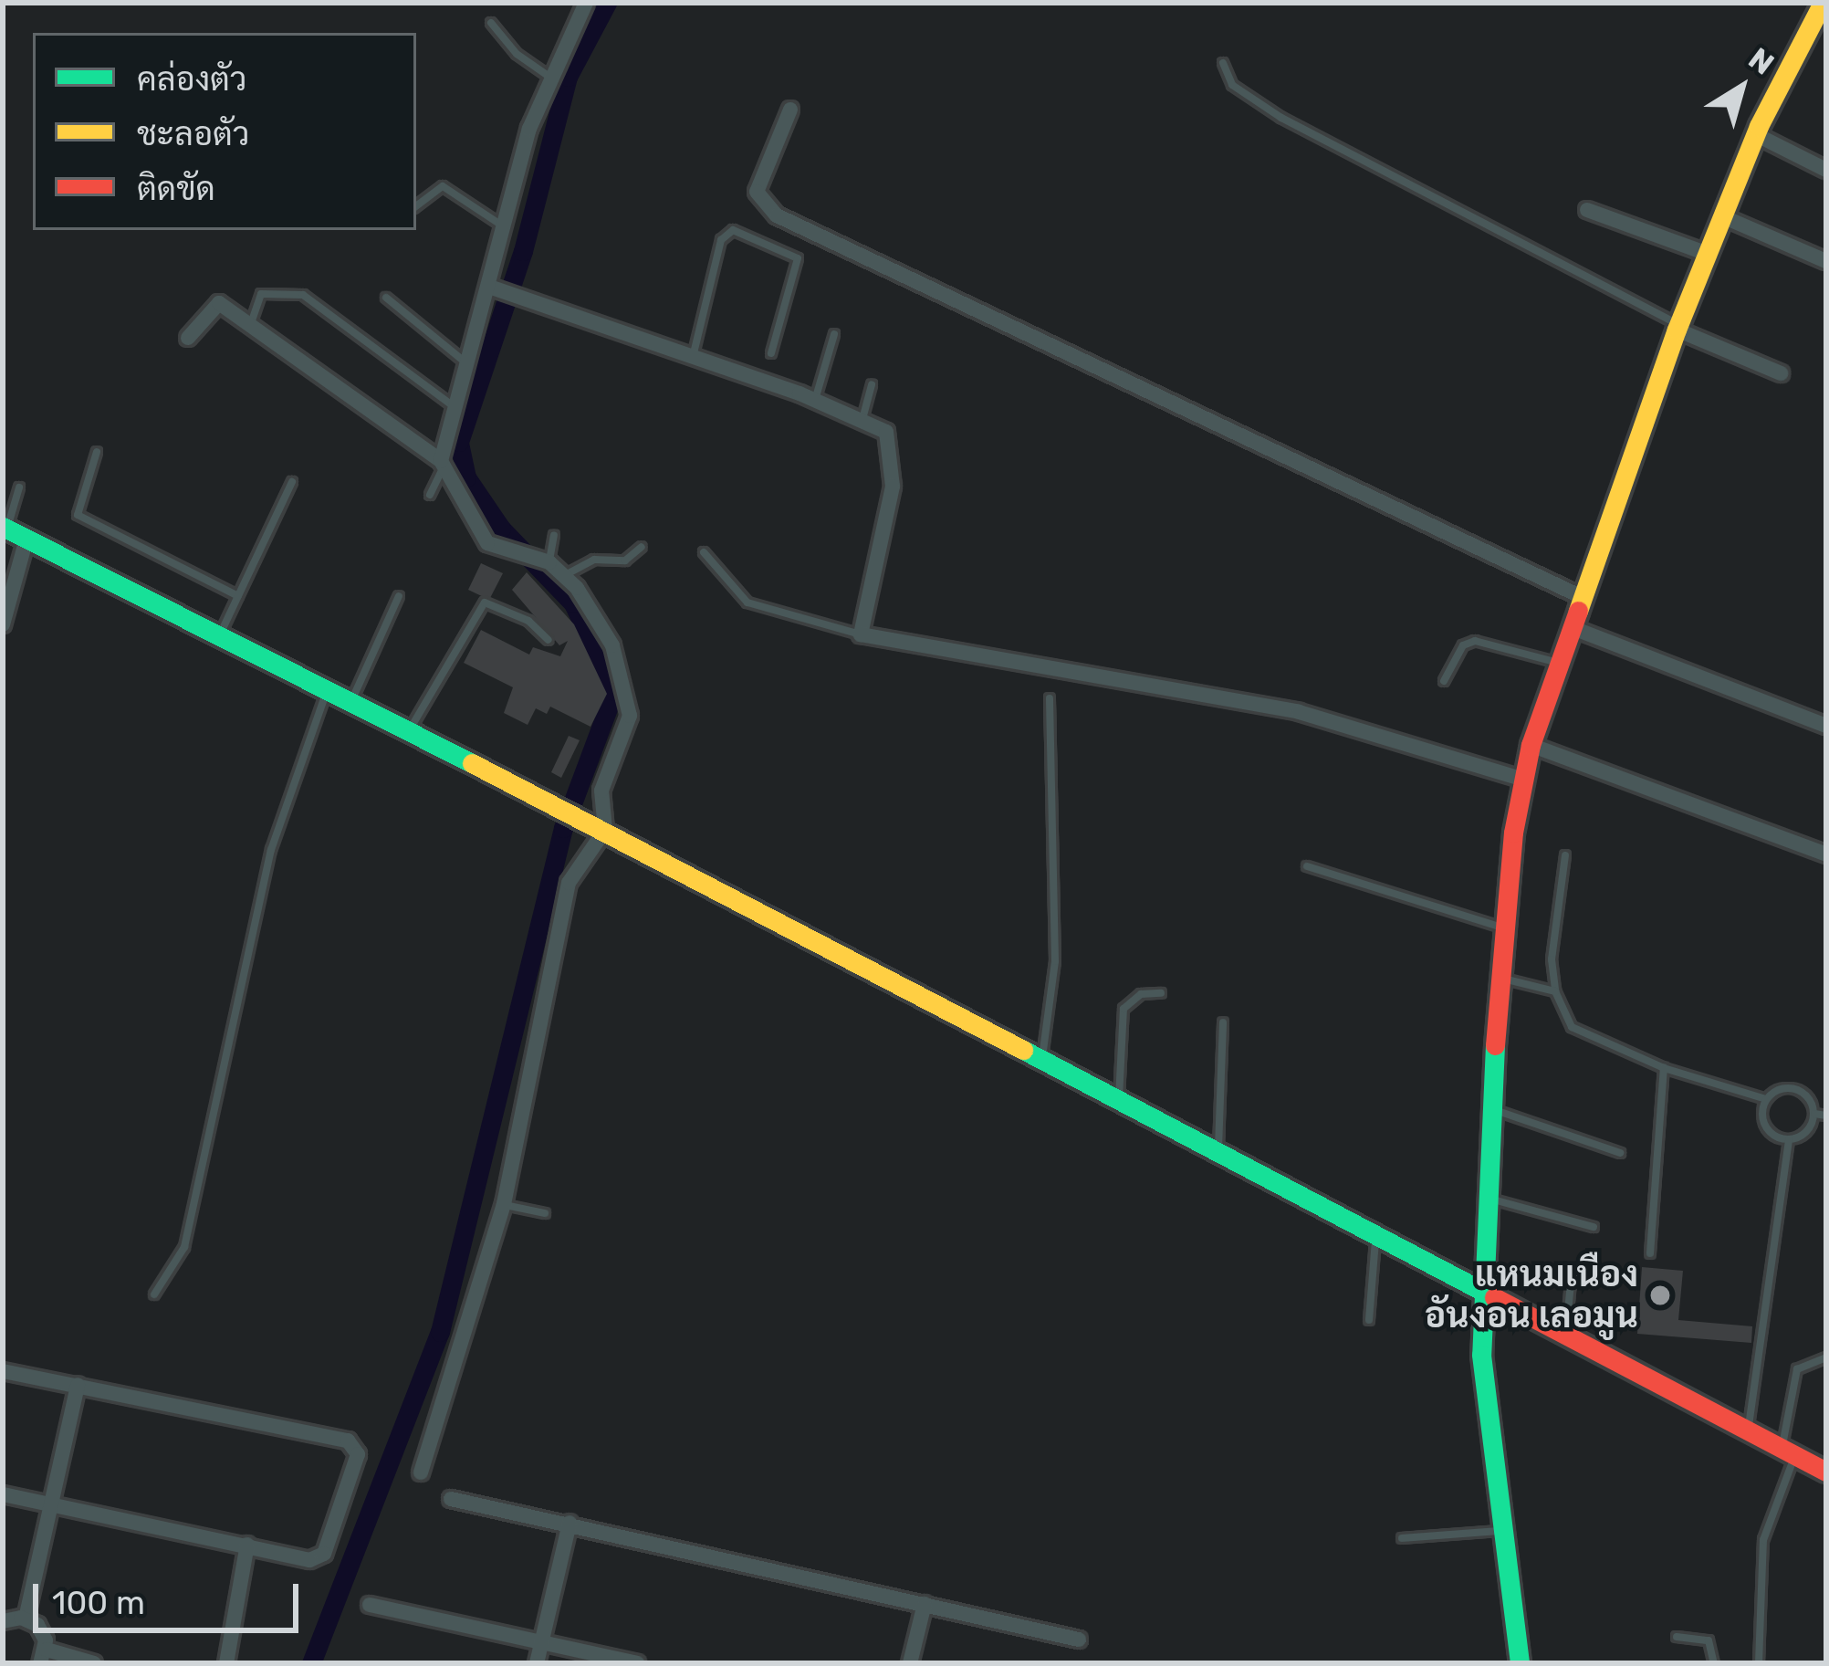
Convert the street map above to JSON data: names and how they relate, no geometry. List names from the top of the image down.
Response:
{
  "places": ["แหนมเนือง อันงอน เลอมูน"],
  "legend": ["คล่องตัว", "ชะลอตัว", "ติดขัด"],
  "scale_bar": "100 m",
  "north": "top right"
}
